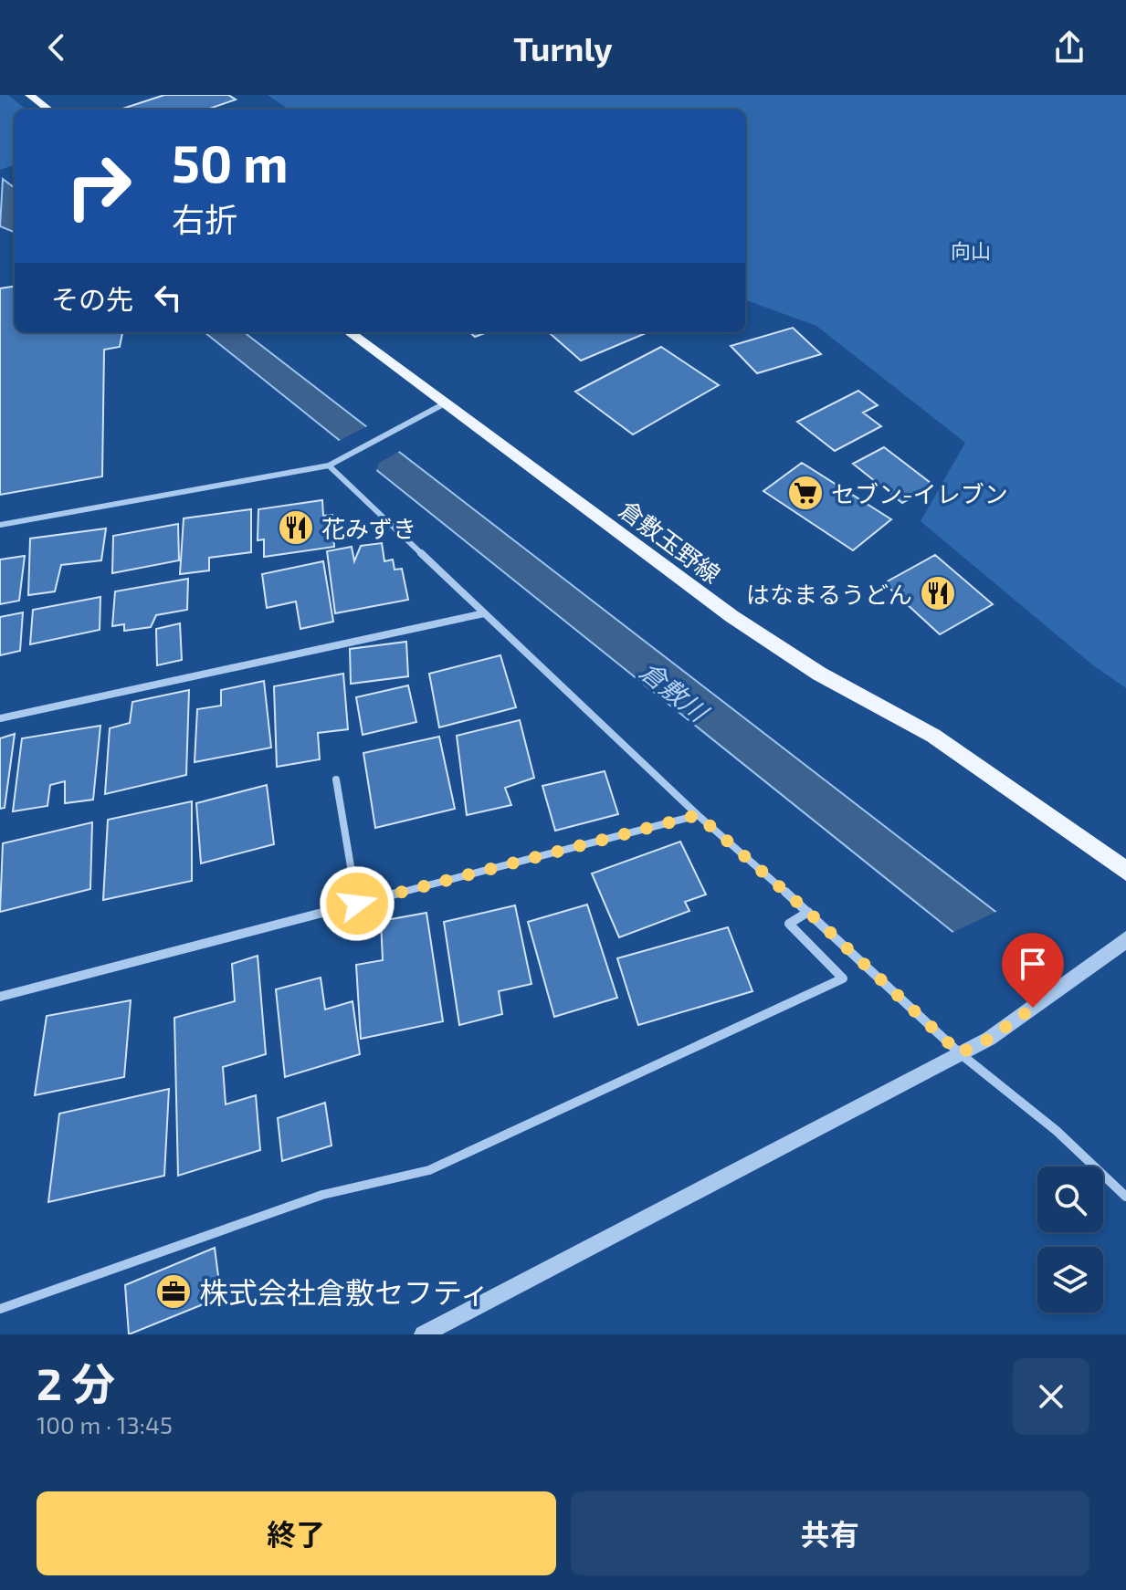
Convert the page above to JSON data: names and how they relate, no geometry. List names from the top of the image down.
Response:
{
  "streets": {
    "main road": ["倉敷玉野線"]
  },
  "water": ["倉敷川"],
  "parks": ["向山"],
  "places": {
    "supermarket": ["セブン-イレブン"],
    "restaurant": ["花みずき", "はなまるうどん"],
    "office": ["株式会社倉敷セフティ"]
  },
  "page": {
    "header": "Turnly",
    "turn": ["50 m", "右折"],
    "then": "その先",
    "heading": ["2 分", "100 m · 13:45"],
    "buttons": ["終了", "共有"]
  }
}
